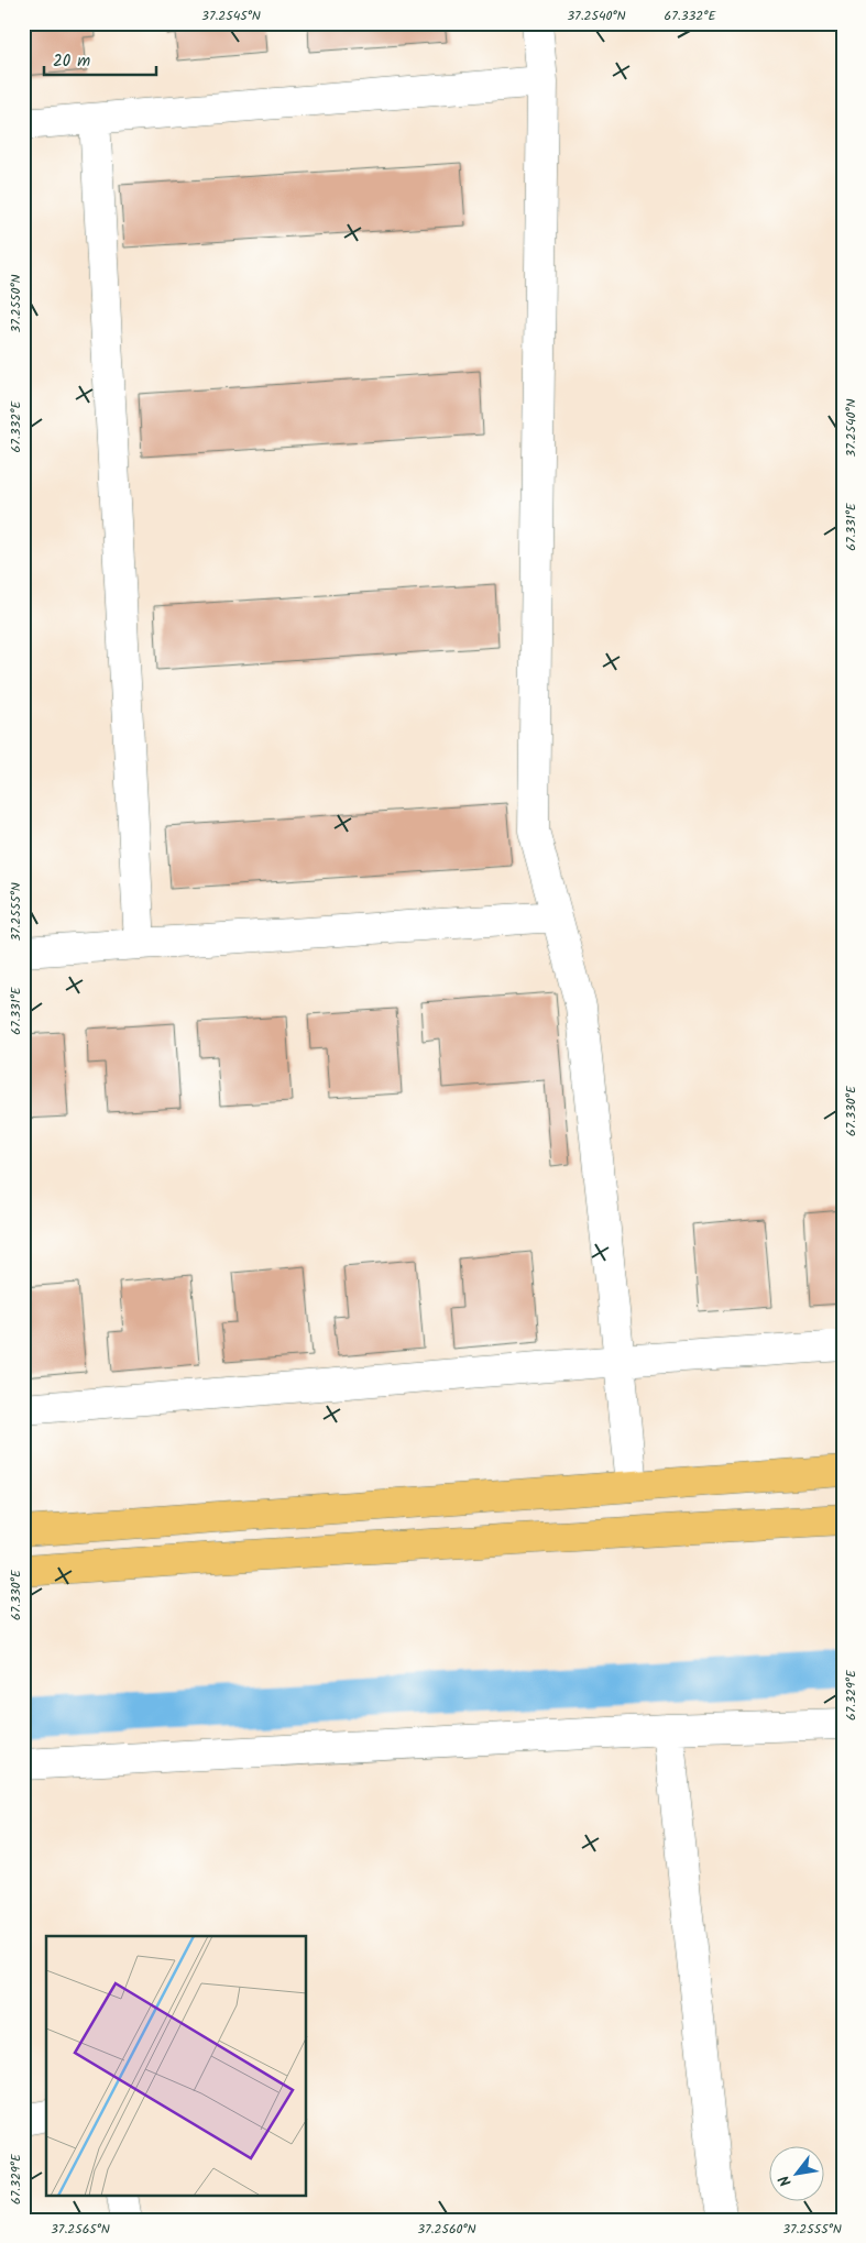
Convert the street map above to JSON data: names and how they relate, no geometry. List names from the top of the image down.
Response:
{
  "scale_bar": "20 m",
  "north": "bottom left",
  "coordinates": [
    "37.2545°N",
    "37.2540°N",
    "67.332°E",
    "37.2550°N",
    "67.331°E",
    "37.2555°N",
    "67.330°E",
    "67.329°E",
    "37.2565°N",
    "37.2560°N"
  ]
}
